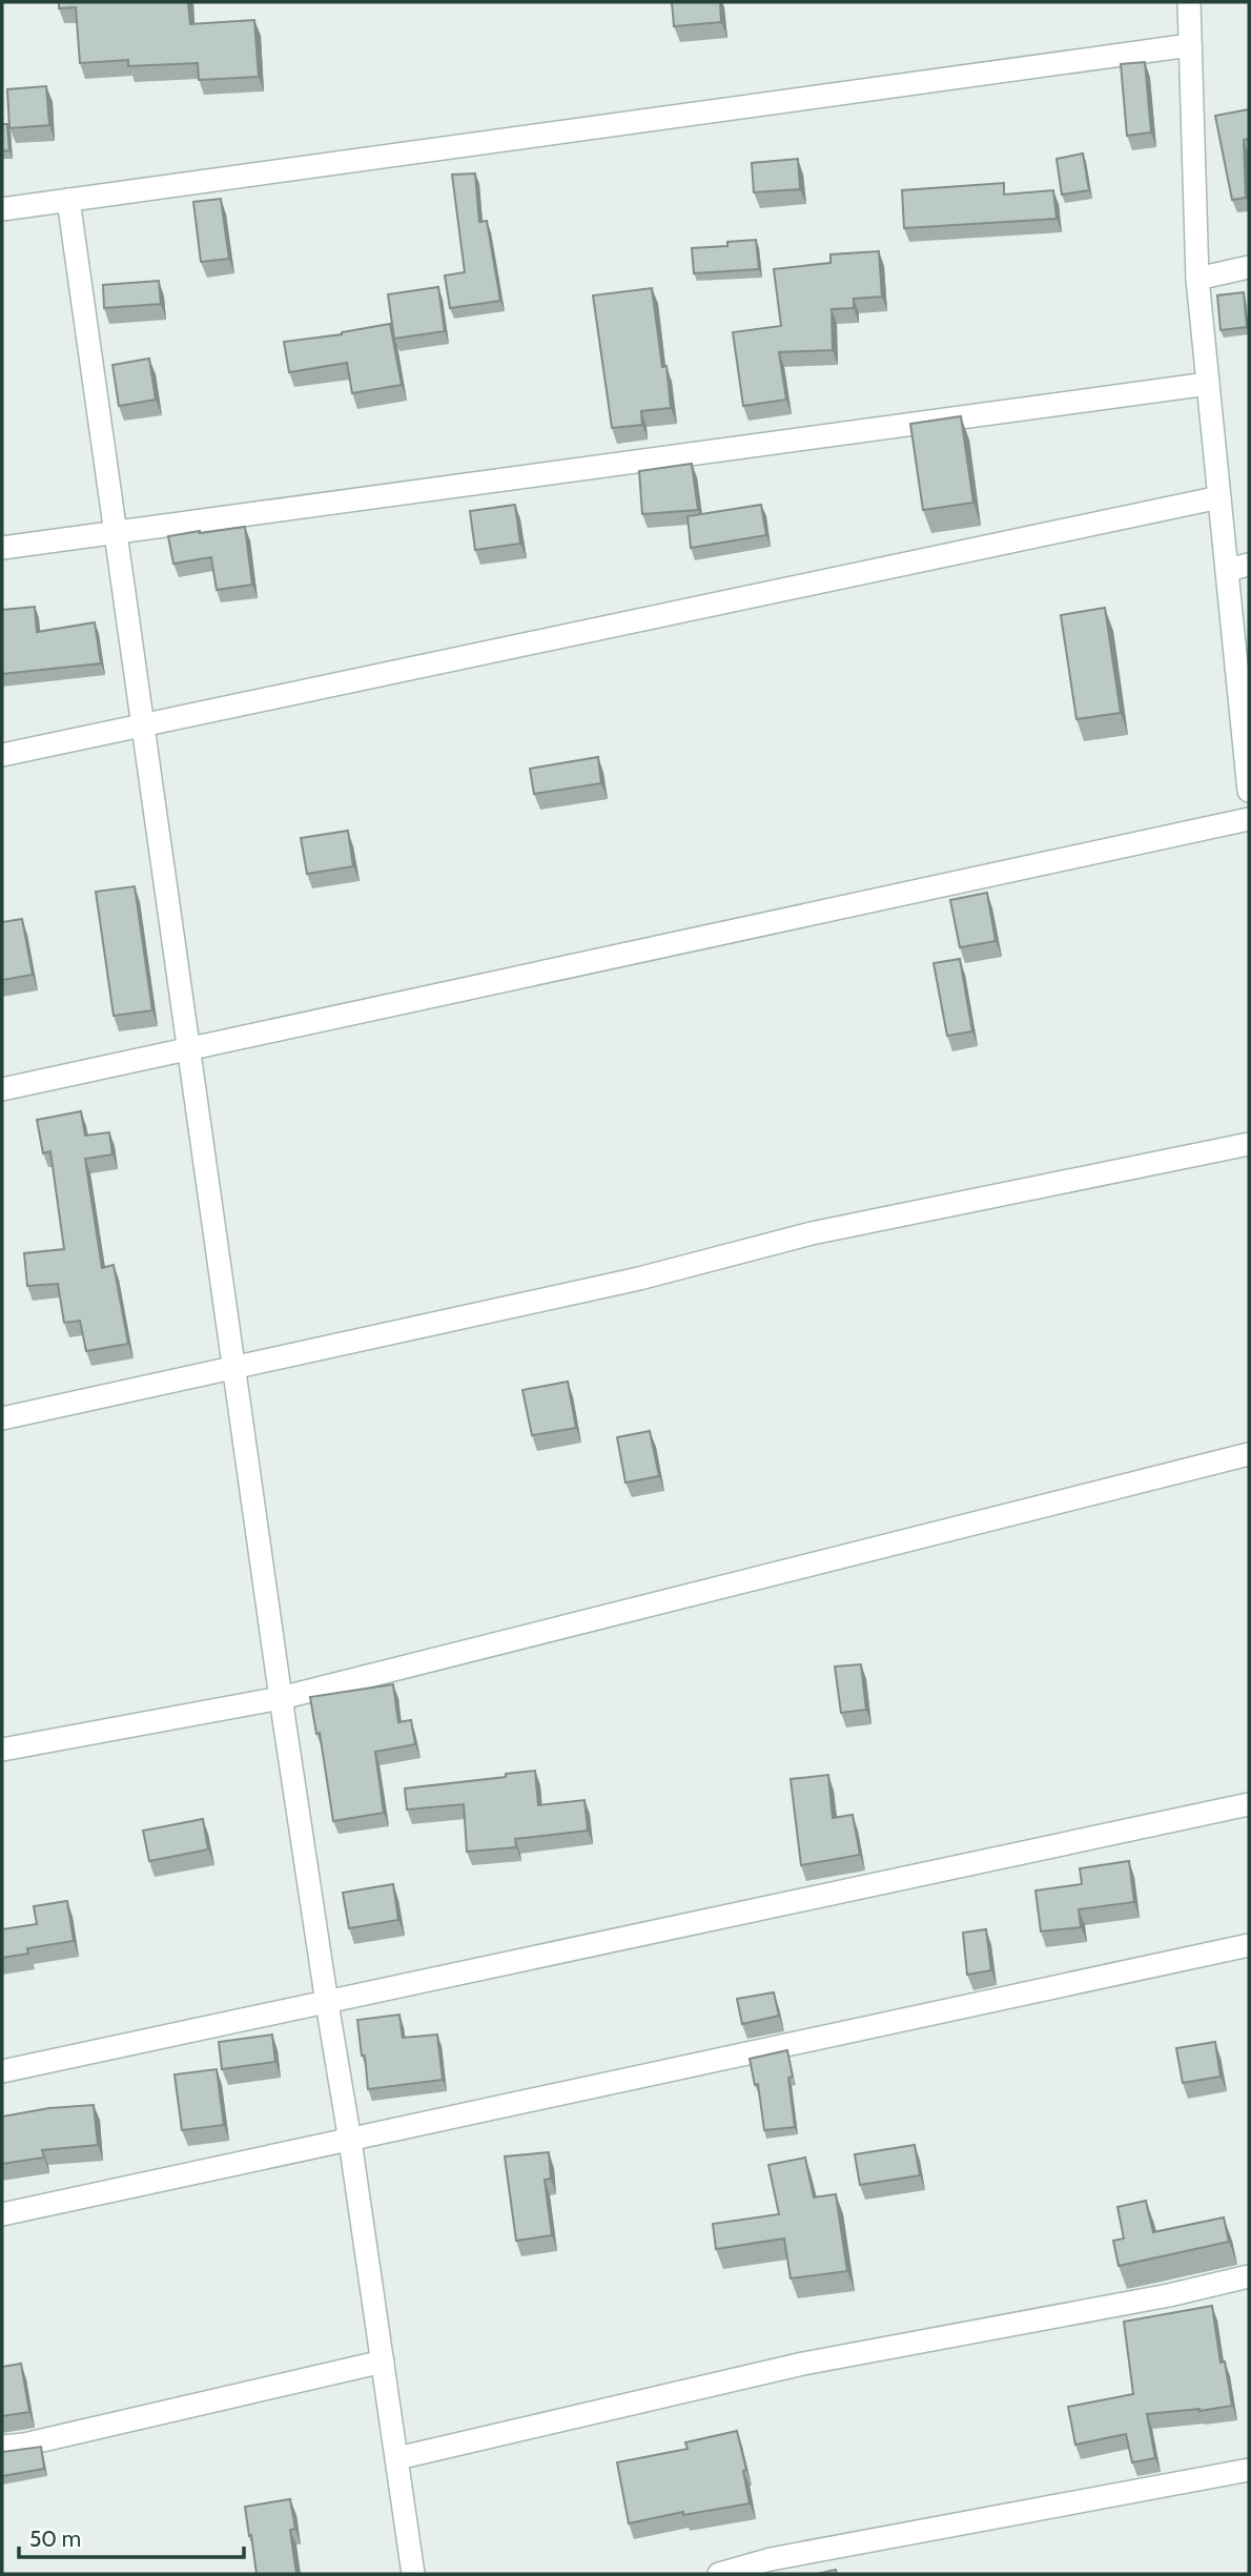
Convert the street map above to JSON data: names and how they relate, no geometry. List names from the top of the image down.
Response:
{
  "scale_bar": "50 m"
}
